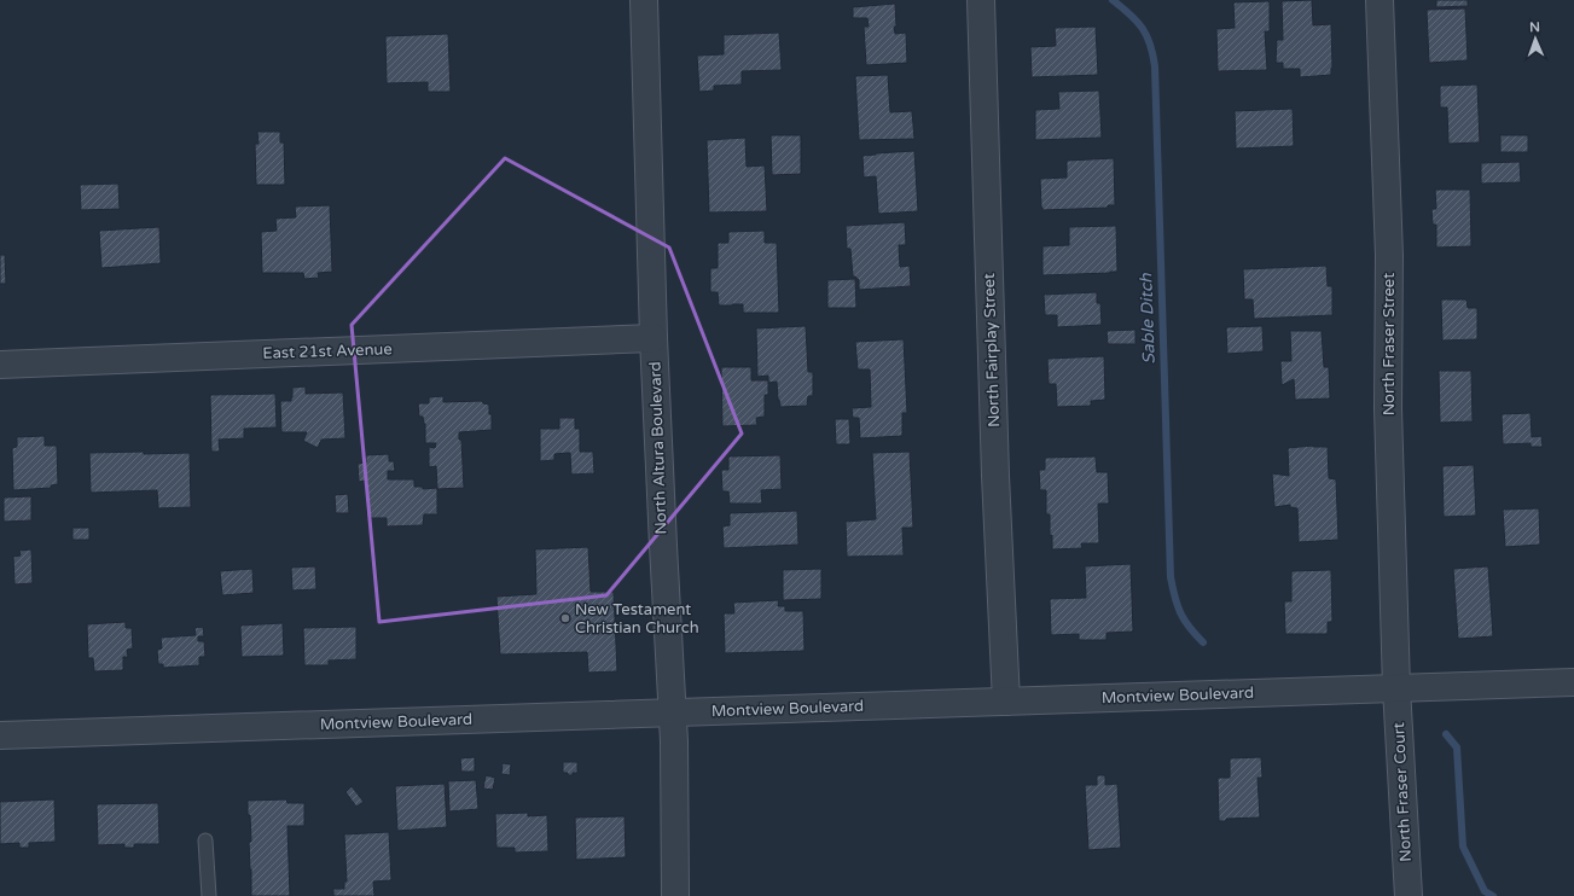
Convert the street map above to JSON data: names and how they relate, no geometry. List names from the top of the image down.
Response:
{
  "streets": {
    "street": [
      "North Fraser Street",
      "North Fairplay Street",
      "East 21st Avenue",
      "North Altura Boulevard",
      "Montview Boulevard",
      "North Fraser Court"
    ]
  },
  "crossings": [
    ["North Fraser Street", "Montview Boulevard"],
    ["North Fraser Street", "North Fraser Court"],
    ["North Fairplay Street", "Montview Boulevard"],
    ["East 21st Avenue", "North Altura Boulevard"],
    ["North Altura Boulevard", "Montview Boulevard"],
    ["Montview Boulevard", "North Fraser Court"]
  ],
  "water": ["Sable Ditch"],
  "places": ["New Testament Christian Church"],
  "north": "top"
}
